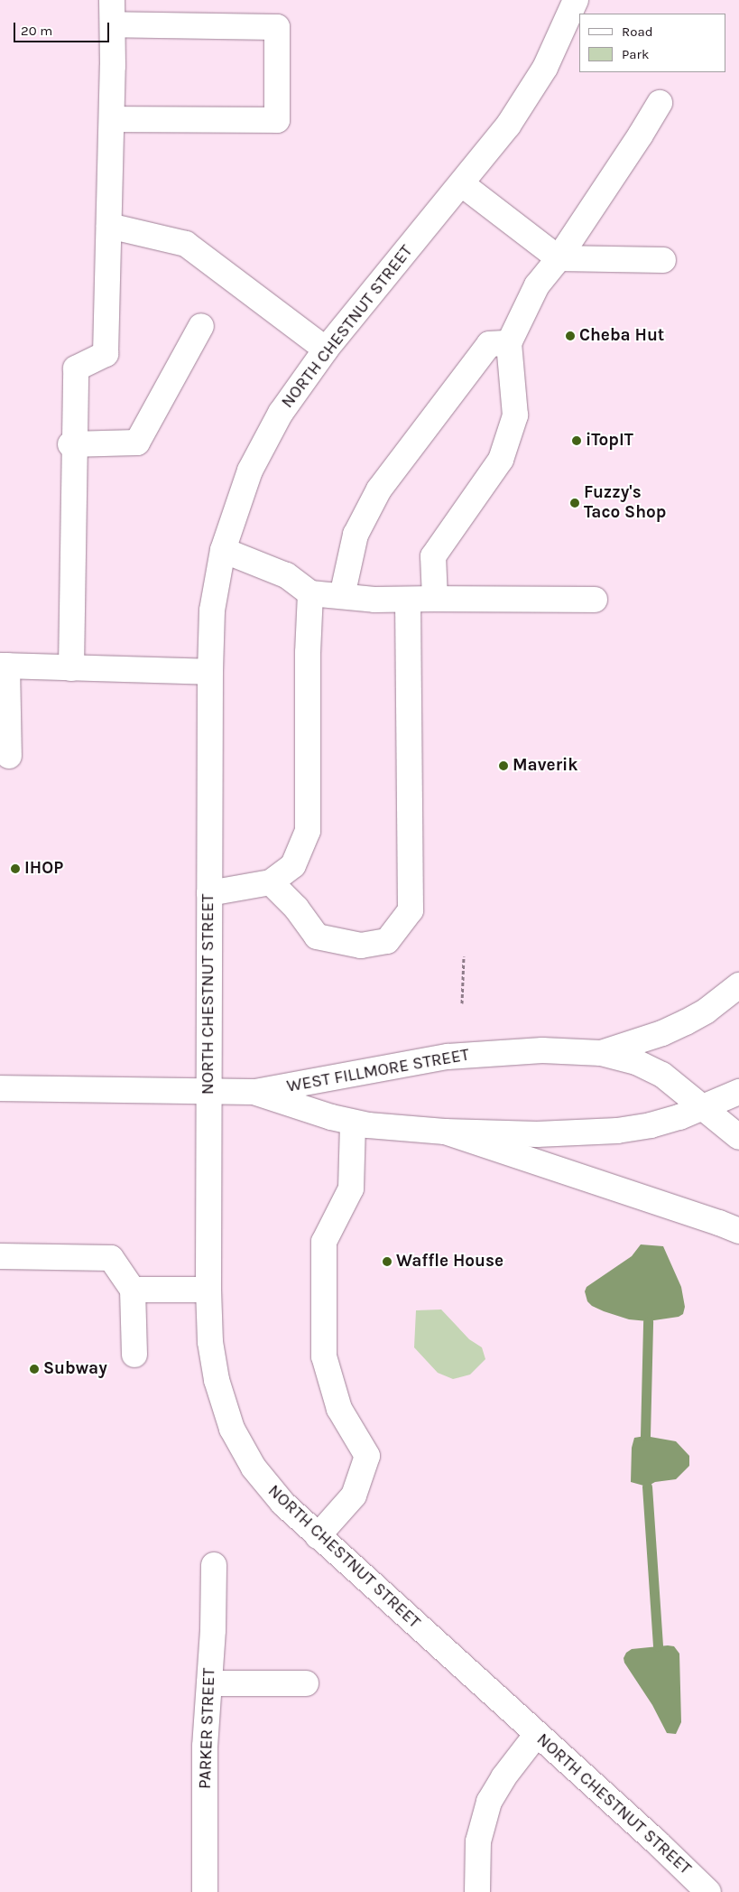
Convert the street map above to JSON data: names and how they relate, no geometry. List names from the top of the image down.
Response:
{
  "streets": {
    "main road": ["NORTH CHESTNUT STREET", "WEST FILLMORE STREET", "PARKER STREET"]
  },
  "crossings": [
    ["NORTH CHESTNUT STREET", "WEST FILLMORE STREET"]
  ],
  "places": [
    "Cheba Hut",
    "iTopIT",
    "Fuzzy's Taco Shop",
    "Maverik",
    "IHOP",
    "Waffle House",
    "Subway"
  ],
  "legend": ["Road", "Park"],
  "scale_bar": "20 m"
}
